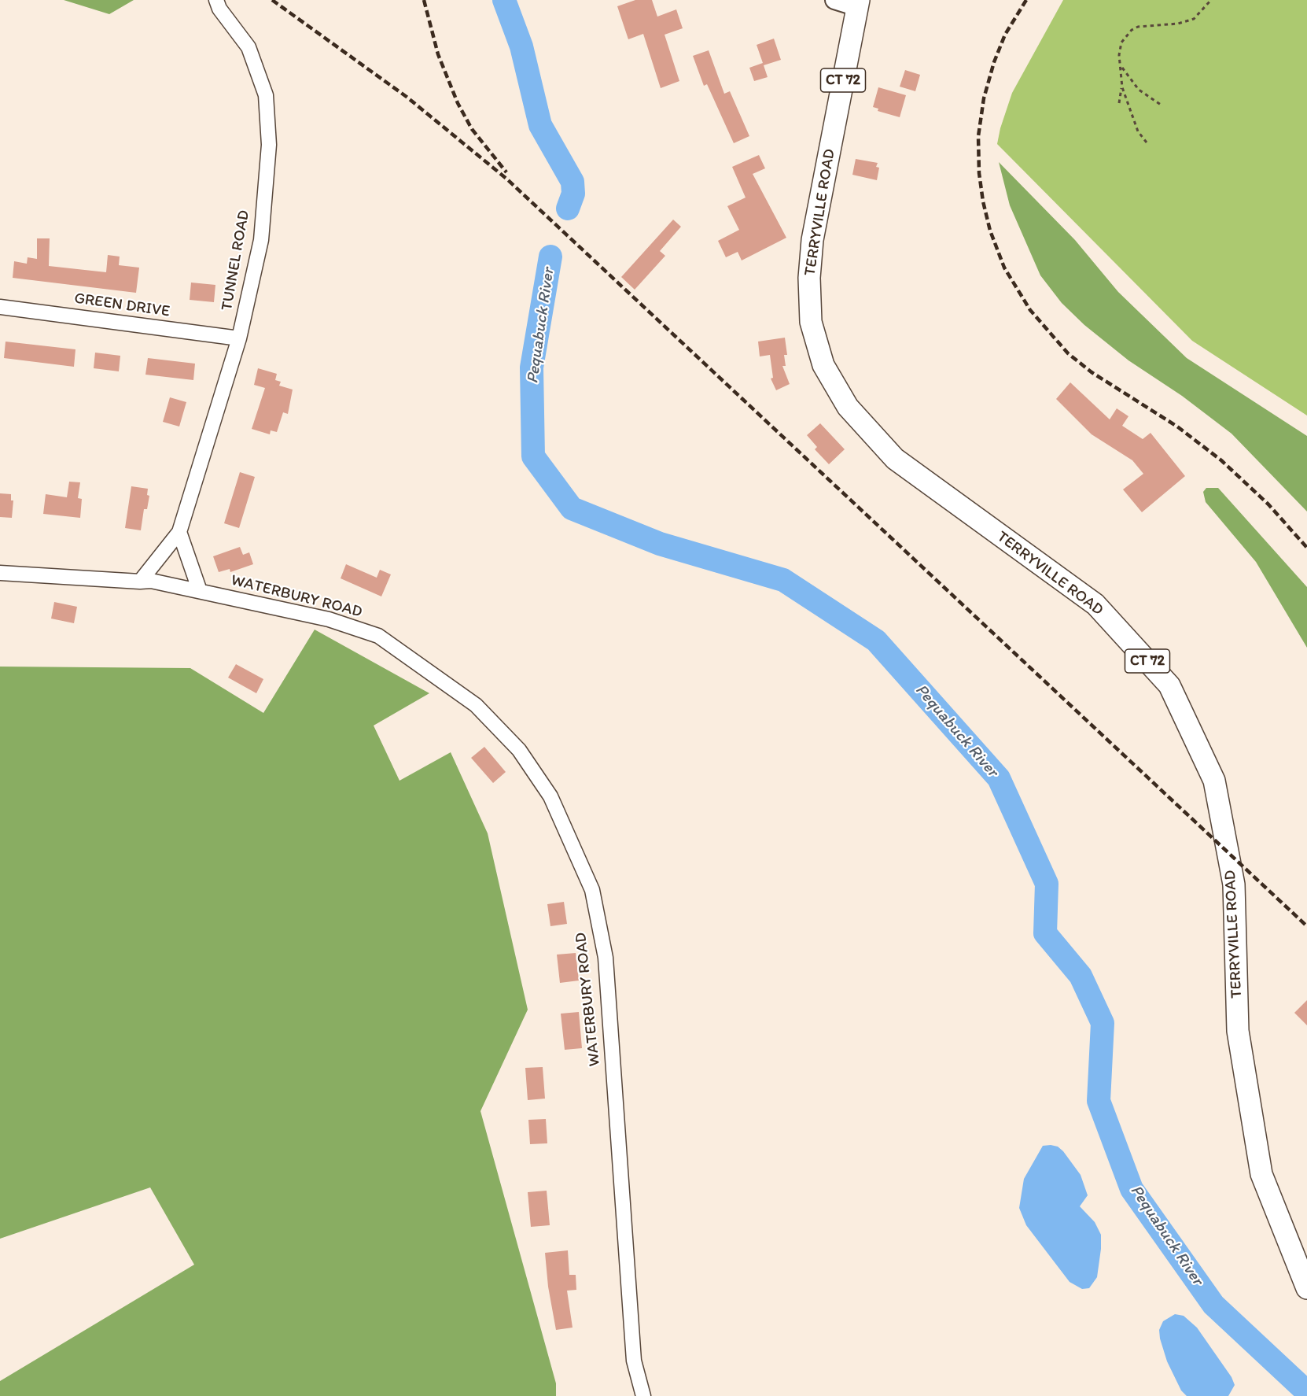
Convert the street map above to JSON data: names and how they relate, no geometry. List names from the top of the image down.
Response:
{
  "streets": {
    "highway": ["CT 72", "TERRYVILLE ROAD"],
    "street": ["TUNNEL ROAD", "GREEN DRIVE", "WATERBURY ROAD"]
  },
  "crossings": [
    ["TUNNEL ROAD", "GREEN DRIVE"],
    ["TUNNEL ROAD", "WATERBURY ROAD"]
  ],
  "water": ["Pequabuck River"]
}
